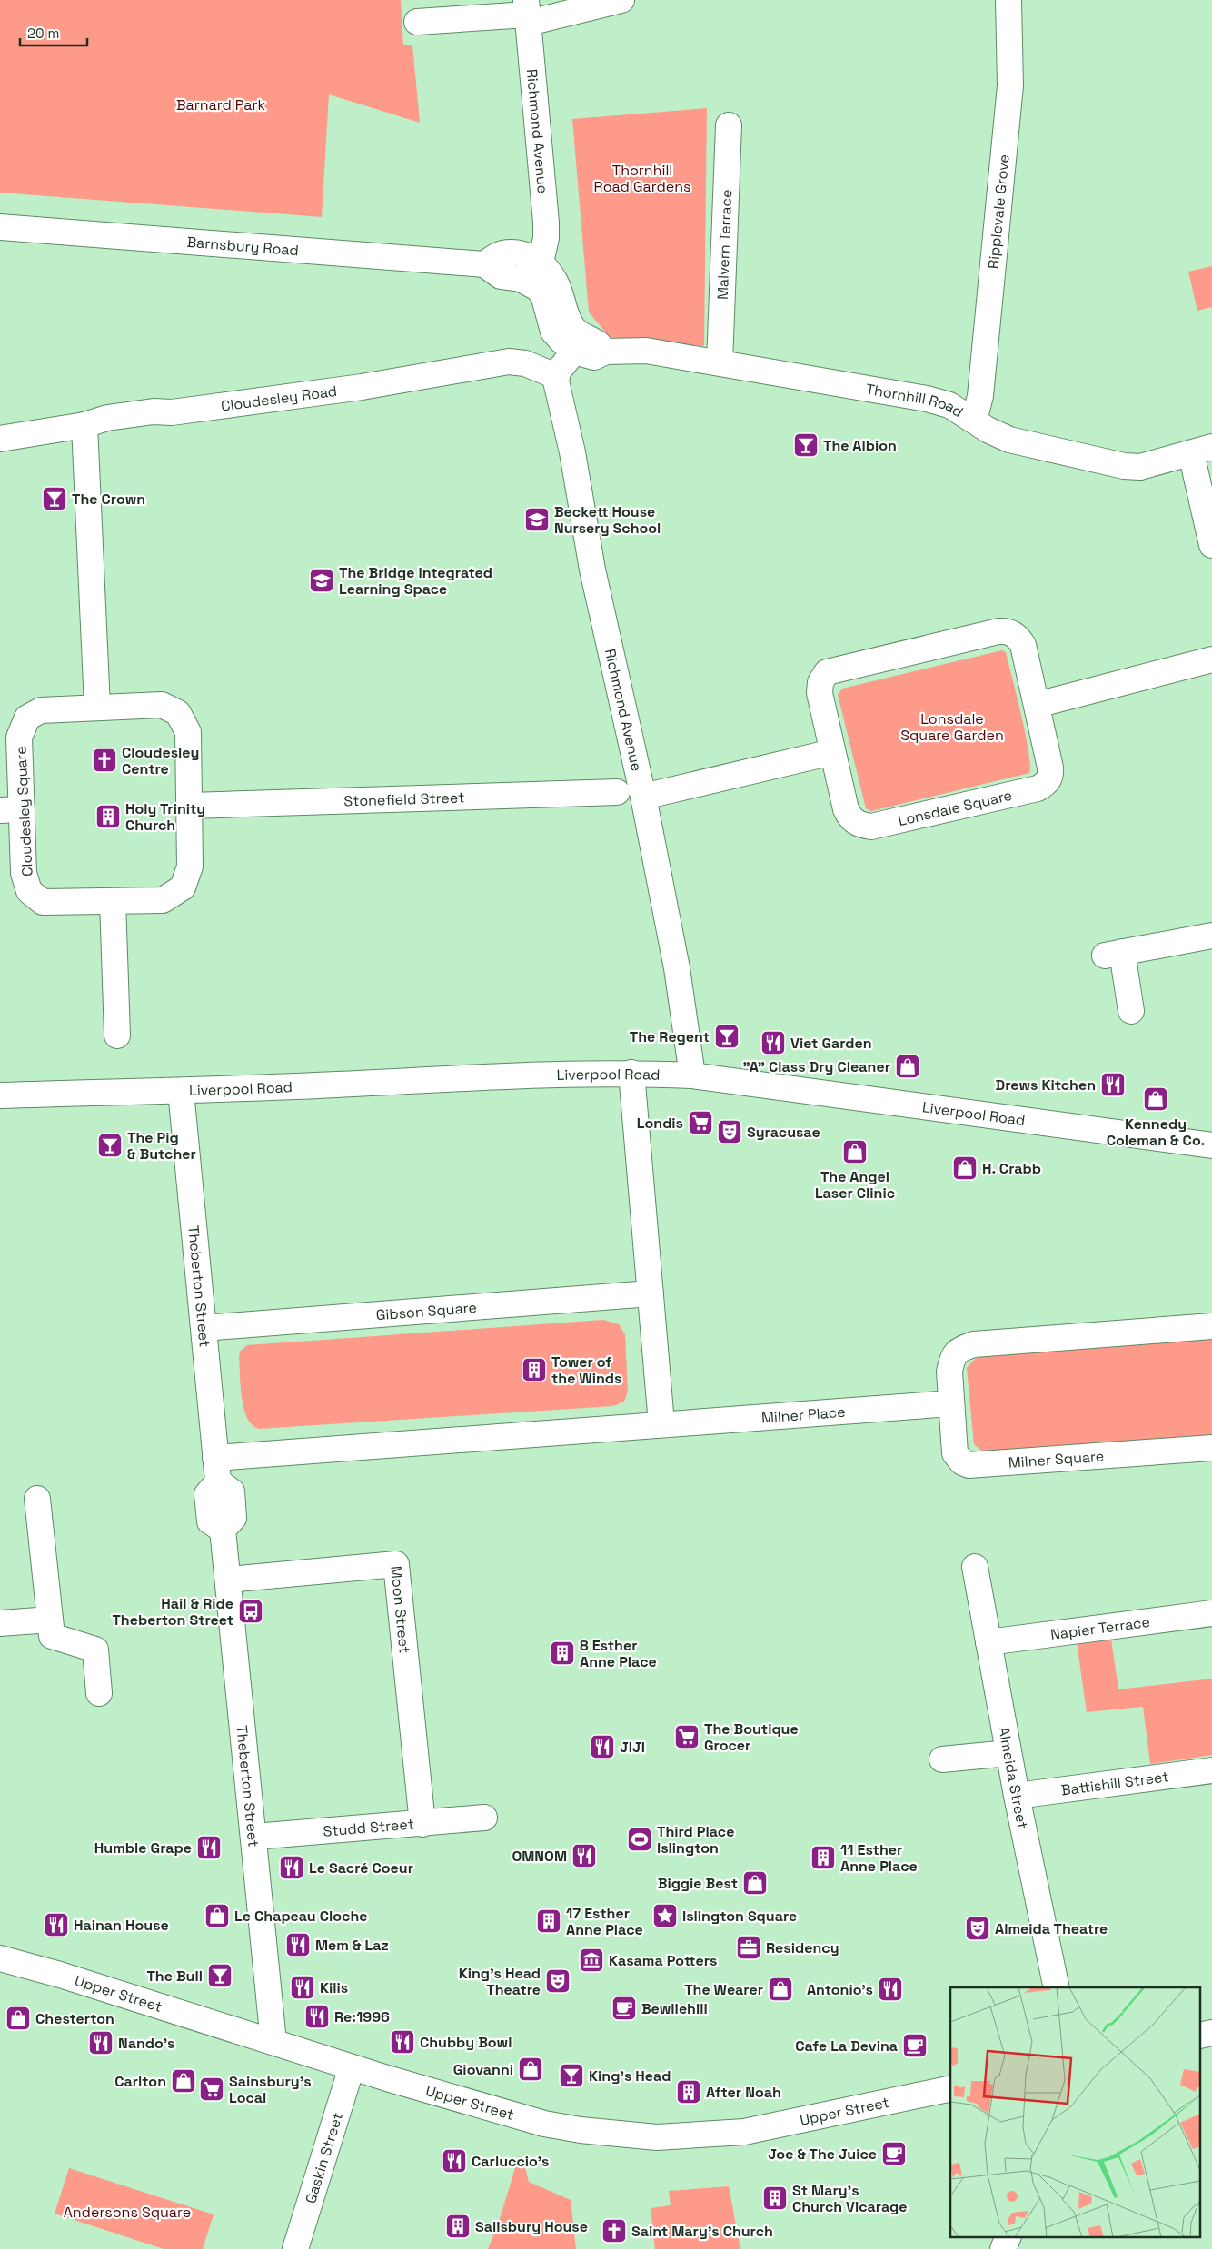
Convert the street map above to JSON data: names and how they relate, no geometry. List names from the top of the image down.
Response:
{
  "streets": {
    "main road": [
      "Richmond Avenue",
      "Ripplevale Grove",
      "Barnsbury Road",
      "Malvern Terrace",
      "Cloudesley Road",
      "Thornhill Road",
      "Stonefield Street",
      "Lonsdale Square",
      "Cloudesley Square",
      "Liverpool Road",
      "Theberton Street",
      "Gibson Square",
      "Milner Place",
      "Milner Square",
      "Moon Street",
      "Napier Terrace",
      "Almeida Street",
      "Battishill Street",
      "Studd Street",
      "Upper Street",
      "Gaskin Street"
    ]
  },
  "crossings": [
    ["Richmond Avenue", "Cloudesley Road"],
    ["Richmond Avenue", "Liverpool Road"],
    ["Ripplevale Grove", "Thornhill Road"],
    ["Malvern Terrace", "Thornhill Road"],
    ["Stonefield Street", "Cloudesley Square"],
    ["Liverpool Road", "Theberton Street"],
    ["Theberton Street", "Gibson Square"],
    ["Theberton Street", "Moon Street"],
    ["Theberton Street", "Studd Street"],
    ["Theberton Street", "Upper Street"],
    ["Milner Place", "Milner Square"],
    ["Moon Street", "Studd Street"],
    ["Napier Terrace", "Almeida Street"],
    ["Almeida Street", "Battishill Street"],
    ["Upper Street", "Gaskin Street"]
  ],
  "parks": [
    "Barnard Park",
    "Thornhill Road Gardens",
    "Lonsdale Square Garden",
    "Andersons Square"
  ],
  "places": {
    "bar": [
      "The Albion",
      "The Crown",
      "The Regent",
      "The Pig & Butcher",
      "The Bull",
      "King's Head"
    ],
    "school or university": ["Beckett House Nursery School", "The Bridge Integrated Learning Space"],
    "church": ["Cloudesley Centre", "Saint Mary's Church"],
    "building": [
      "Holy Trinity Church",
      "Tower of the Winds",
      "8 Esther Anne Place",
      "11 Esther Anne Place",
      "17 Esther Anne Place",
      "After Noah",
      "St Mary's Church Vicarage",
      "Salisbury House"
    ],
    "restaurant": [
      "Viet Garden",
      "Drews Kitchen",
      "JIJI",
      "Humble Grape",
      "OMNOM",
      "Le Sacré Coeur",
      "Hainan House",
      "Mem & Laz",
      "Kilis",
      "Antonio's",
      "Re:1996",
      "Chubby Bowl",
      "Nando's",
      "Carluccio's"
    ],
    "shop": [
      "\"A\" Class Dry Cleaner",
      "Kennedy Coleman & Co.",
      "The Angel Laser Clinic",
      "H. Crabb",
      "Biggie Best",
      "Le Chapeau Cloche",
      "The Wearer",
      "Chesterton",
      "Giovanni",
      "Carlton"
    ],
    "supermarket": ["Londis", "The Boutique Grocer", "Sainsbury's Local"],
    "theatre": ["Syracusae", "Almeida Theatre", "King's Head Theatre"],
    "bus stop": ["Hail & Ride Theberton Street"],
    "sports": ["Third Place Islington"],
    "place": ["Islington Square"],
    "office": ["Residency"],
    "museum": ["Kasama Potters"],
    "cafe": ["Bewliehill", "Cafe La Devina", "Joe & The Juice"]
  },
  "scale_bar": "20 m"
}
